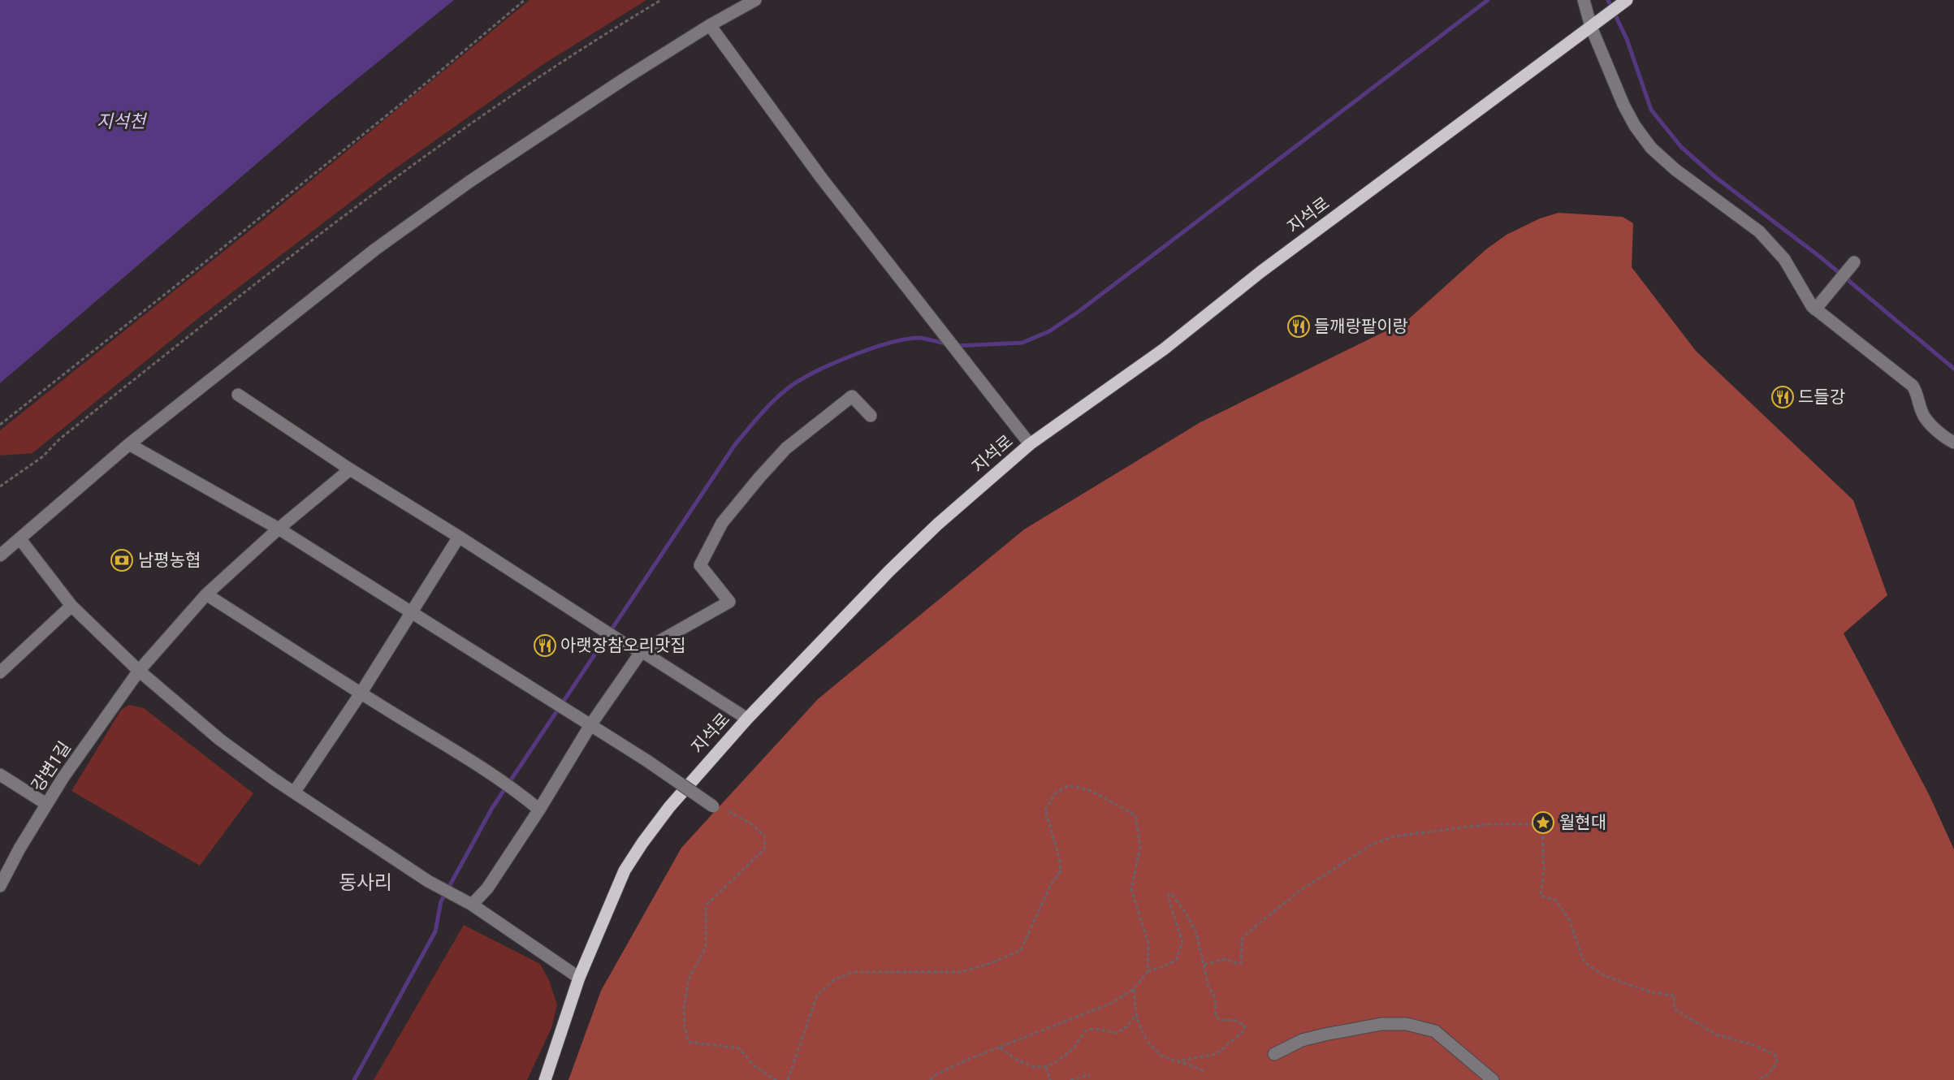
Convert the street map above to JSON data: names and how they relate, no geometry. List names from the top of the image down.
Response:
{
  "streets": {
    "main road": ["지석로"],
    "street": ["강변1길"]
  },
  "districts": ["동사리"],
  "water": ["지석천"],
  "places": {
    "restaurant": ["들깨랑팥이랑", "드들강", "아랫장참오리맛집"],
    "bank": ["남평농협"],
    "place": ["월현대"]
  }
}
